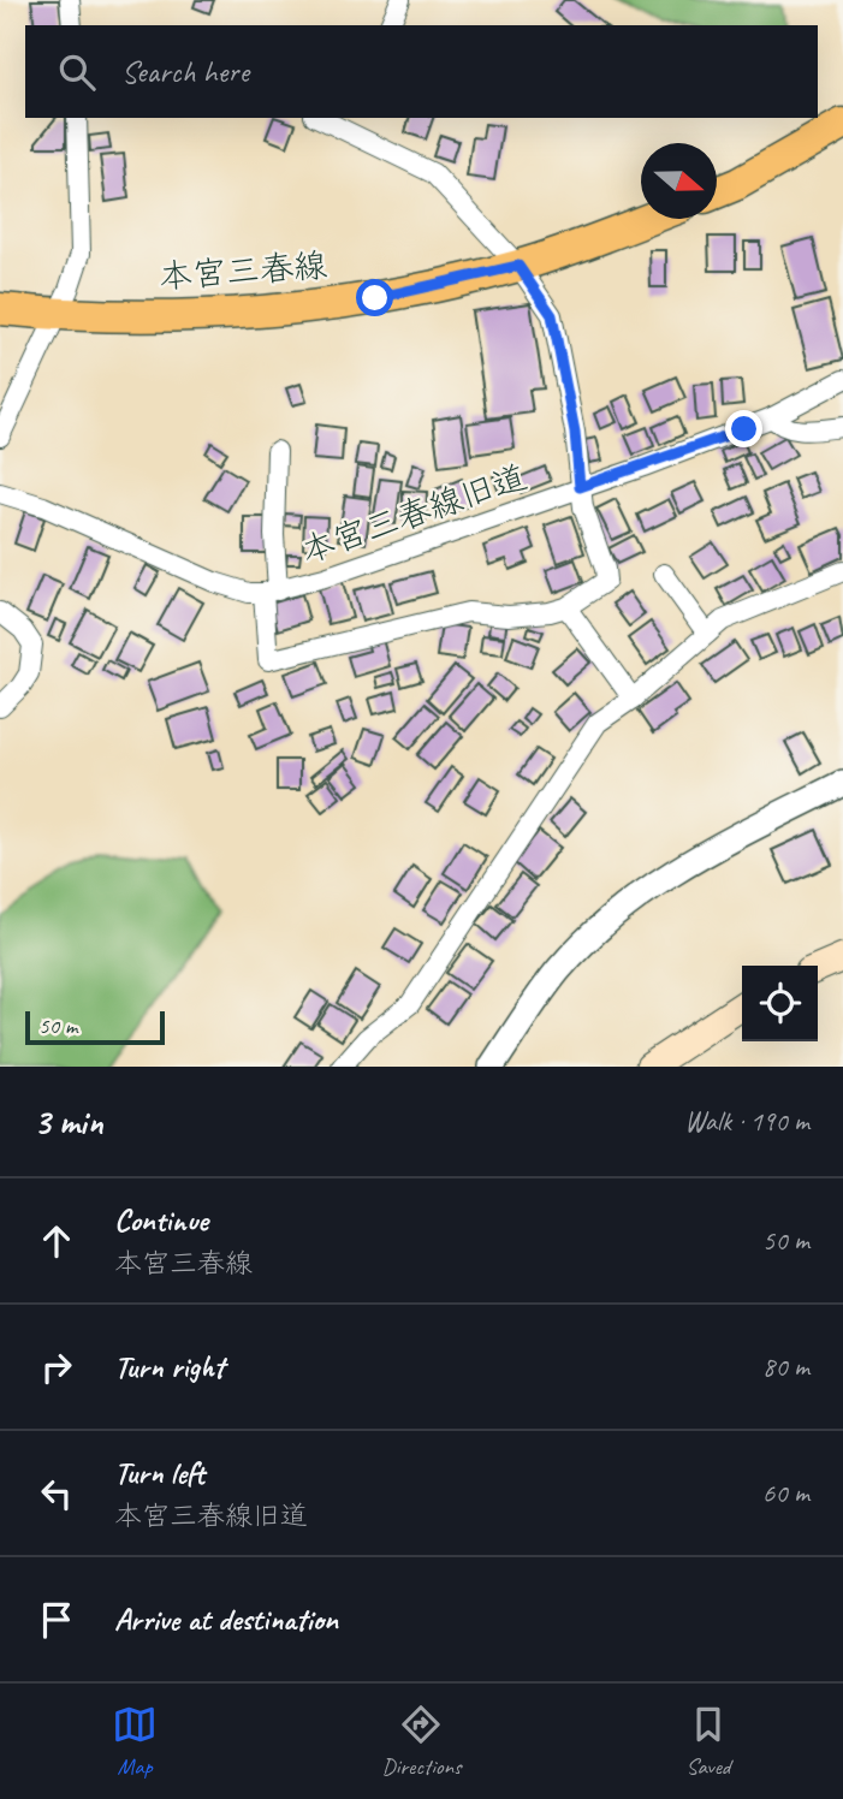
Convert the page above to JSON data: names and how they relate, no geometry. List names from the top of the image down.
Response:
{
  "streets": {
    "main road": ["本宮三春線"],
    "street": ["本宮三春線旧道"]
  },
  "scale_bar": "50 m",
  "north": "right",
  "page": {
    "search": "Search here",
    "scale": "50 m",
    "heading": ["3 min", "Walk · 190 m"],
    "list": [
      ["Continue", "本宮三春線", "50 m"],
      ["Turn right", "80 m"],
      ["Turn left", "本宮三春線旧道", "60 m"],
      "Arrive at destination"
    ],
    "nav": ["Map", "Directions", "Saved"]
  }
}
